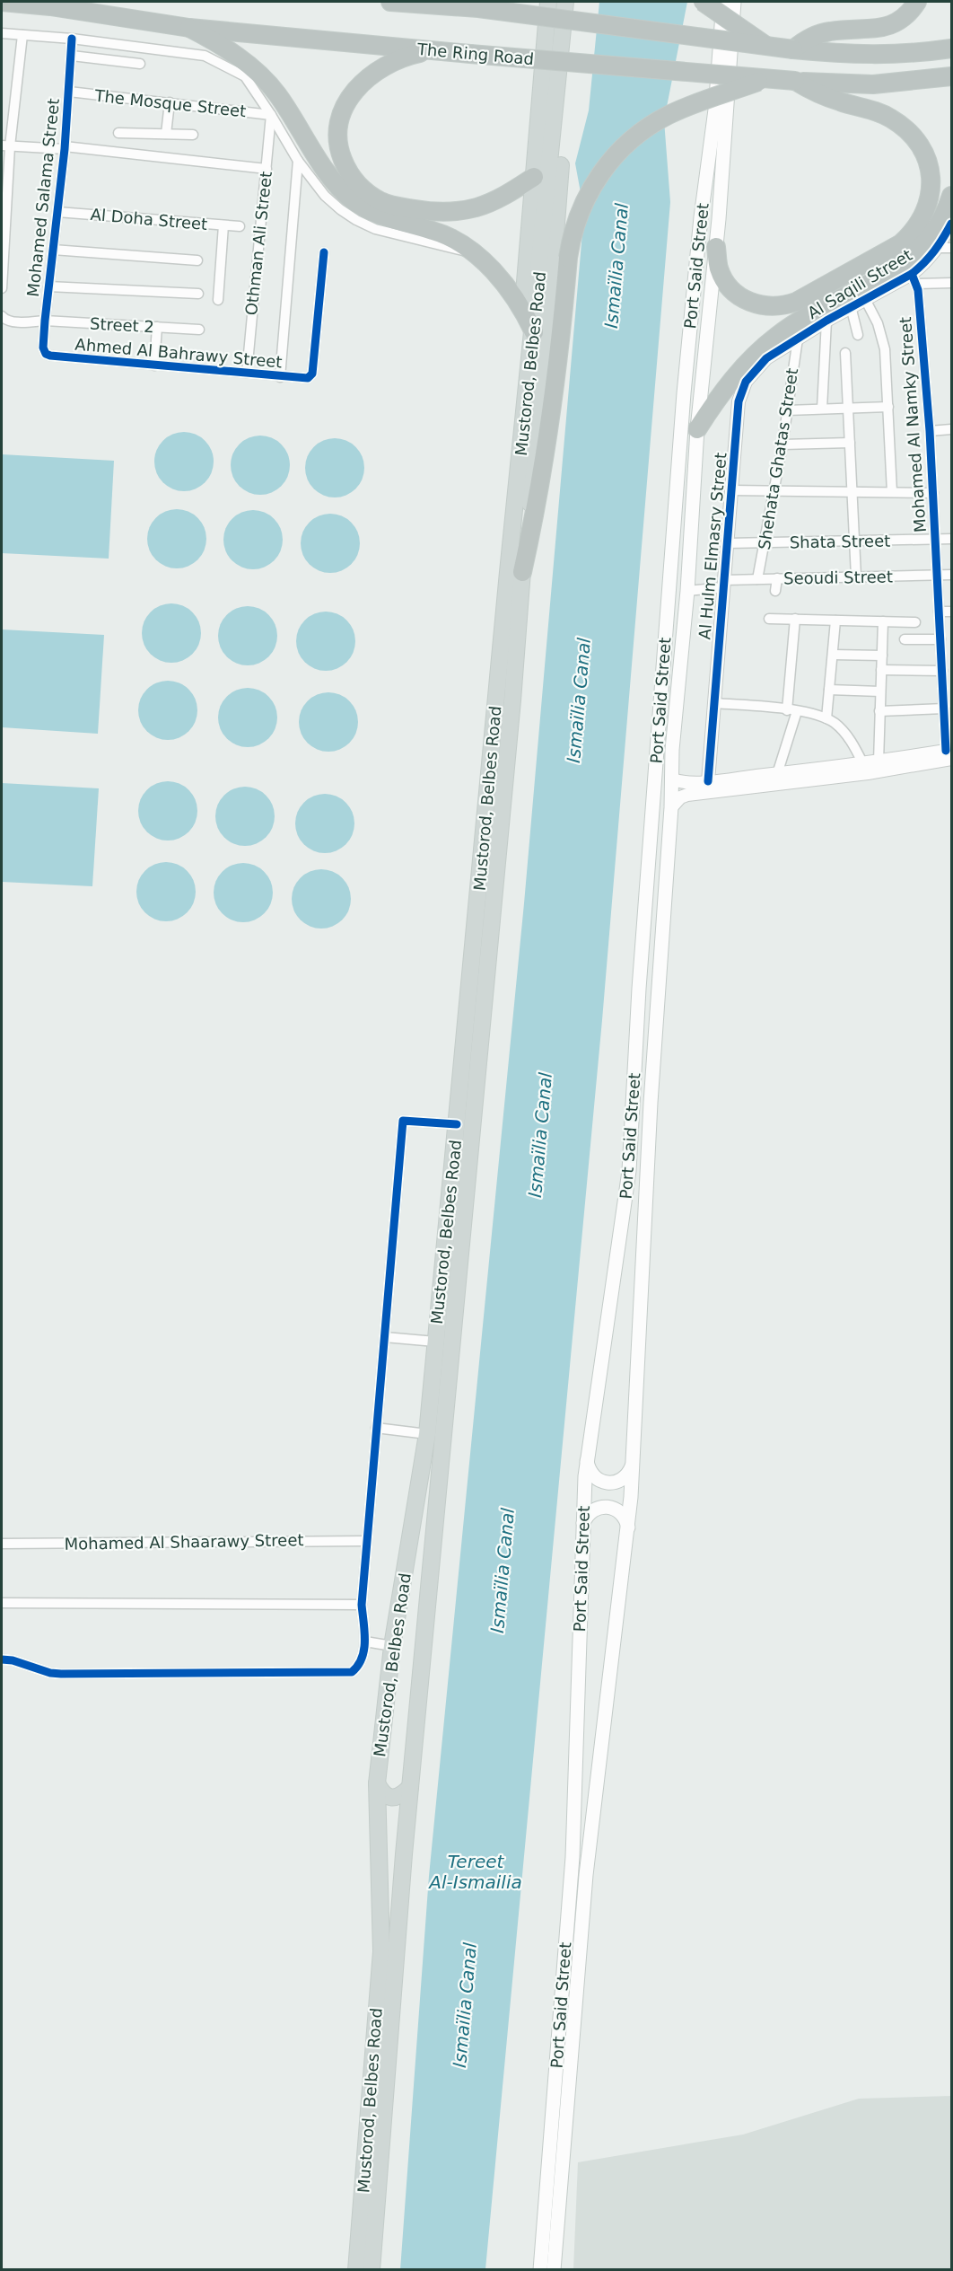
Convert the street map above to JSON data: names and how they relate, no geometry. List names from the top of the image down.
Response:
{
  "streets": {
    "highway": ["The Ring Road"],
    "main road": ["Port Said Street", "Mustorod, Belbes Road"],
    "street": [
      "The Mosque Street",
      "Mohamed Salama Street",
      "Al Doha Street",
      "Othman Ali Street",
      "Al Saqili Street",
      "Street 2",
      "Ahmed Al Bahrawy Street",
      "Mohamed Al Namky Street",
      "Shehata Ghatas Street",
      "Shata Street",
      "Al Hulm Elmasry Street",
      "Seoudi Street",
      "Mohamed Al Shaarawy Street"
    ]
  },
  "crossings": [
    ["The Mosque Street", "Mohamed Salama Street"],
    ["The Mosque Street", "Othman Ali Street"],
    ["Mohamed Salama Street", "Al Doha Street"],
    ["Mohamed Salama Street", "Street 2"],
    ["Mohamed Salama Street", "Ahmed Al Bahrawy Street"],
    ["Othman Ali Street", "Ahmed Al Bahrawy Street"],
    ["Port Said Street", "Seoudi Street"],
    ["Al Saqili Street", "Mohamed Al Namky Street"],
    ["Al Saqili Street", "Shehata Ghatas Street"],
    ["Al Saqili Street", "Al Hulm Elmasry Street"],
    ["Mohamed Al Namky Street", "Shata Street"],
    ["Mohamed Al Namky Street", "Seoudi Street"],
    ["Shehata Ghatas Street", "Shata Street"],
    ["Shehata Ghatas Street", "Al Hulm Elmasry Street"],
    ["Shehata Ghatas Street", "Seoudi Street"],
    ["Shata Street", "Al Hulm Elmasry Street"],
    ["Al Hulm Elmasry Street", "Seoudi Street"]
  ],
  "water": ["Ismaïlia Canal", "Tereet Al-Ismailia"]
}
